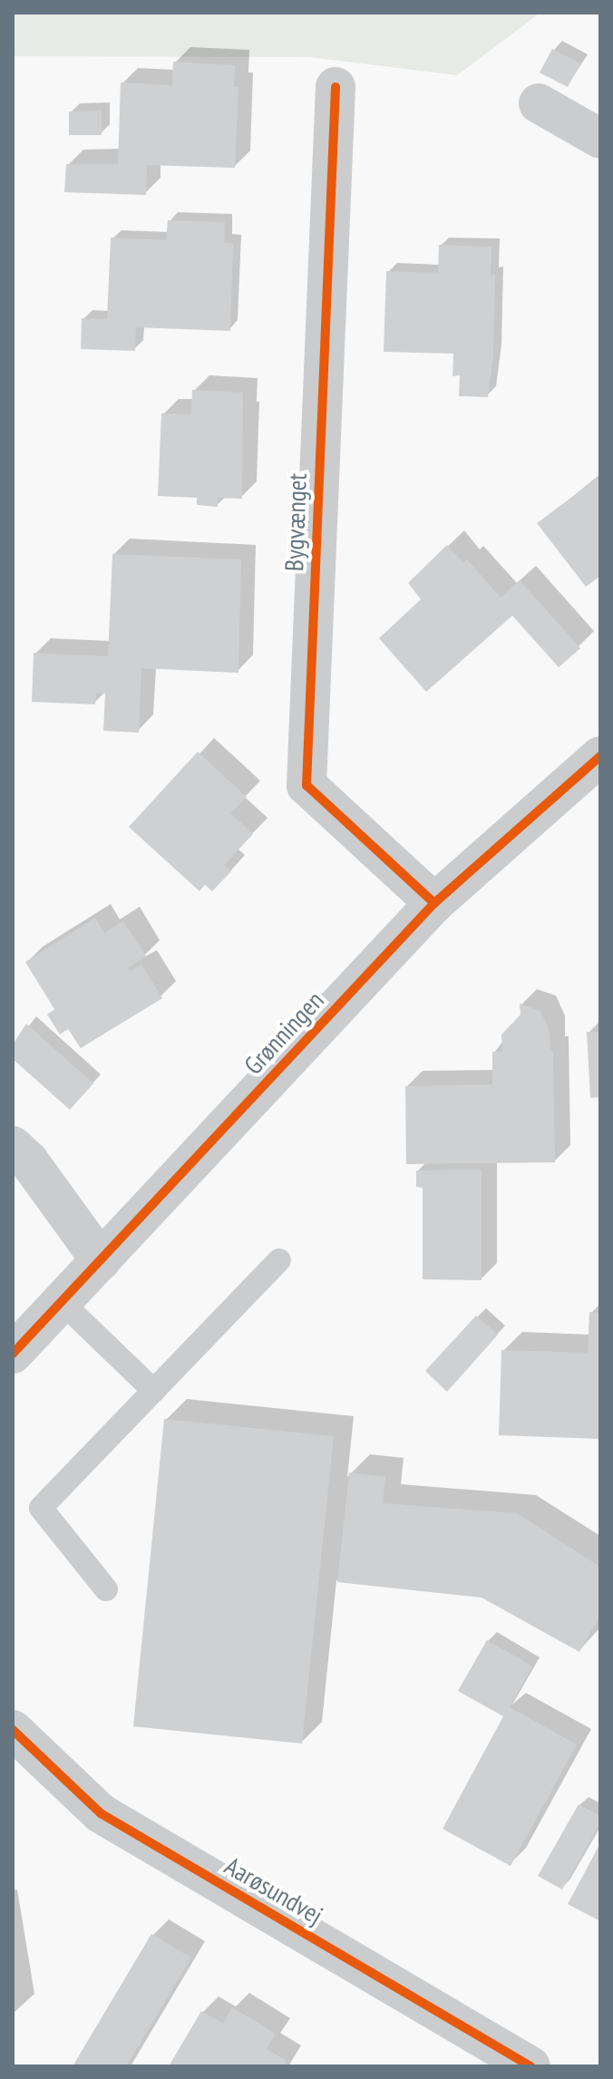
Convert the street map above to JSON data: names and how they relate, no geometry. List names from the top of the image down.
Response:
{
  "streets": {
    "street": ["Bygvænget", "Grønningen", "Aarøsundvej"]
  },
  "crossings": [
    ["Bygvænget", "Grønningen"]
  ]
}
